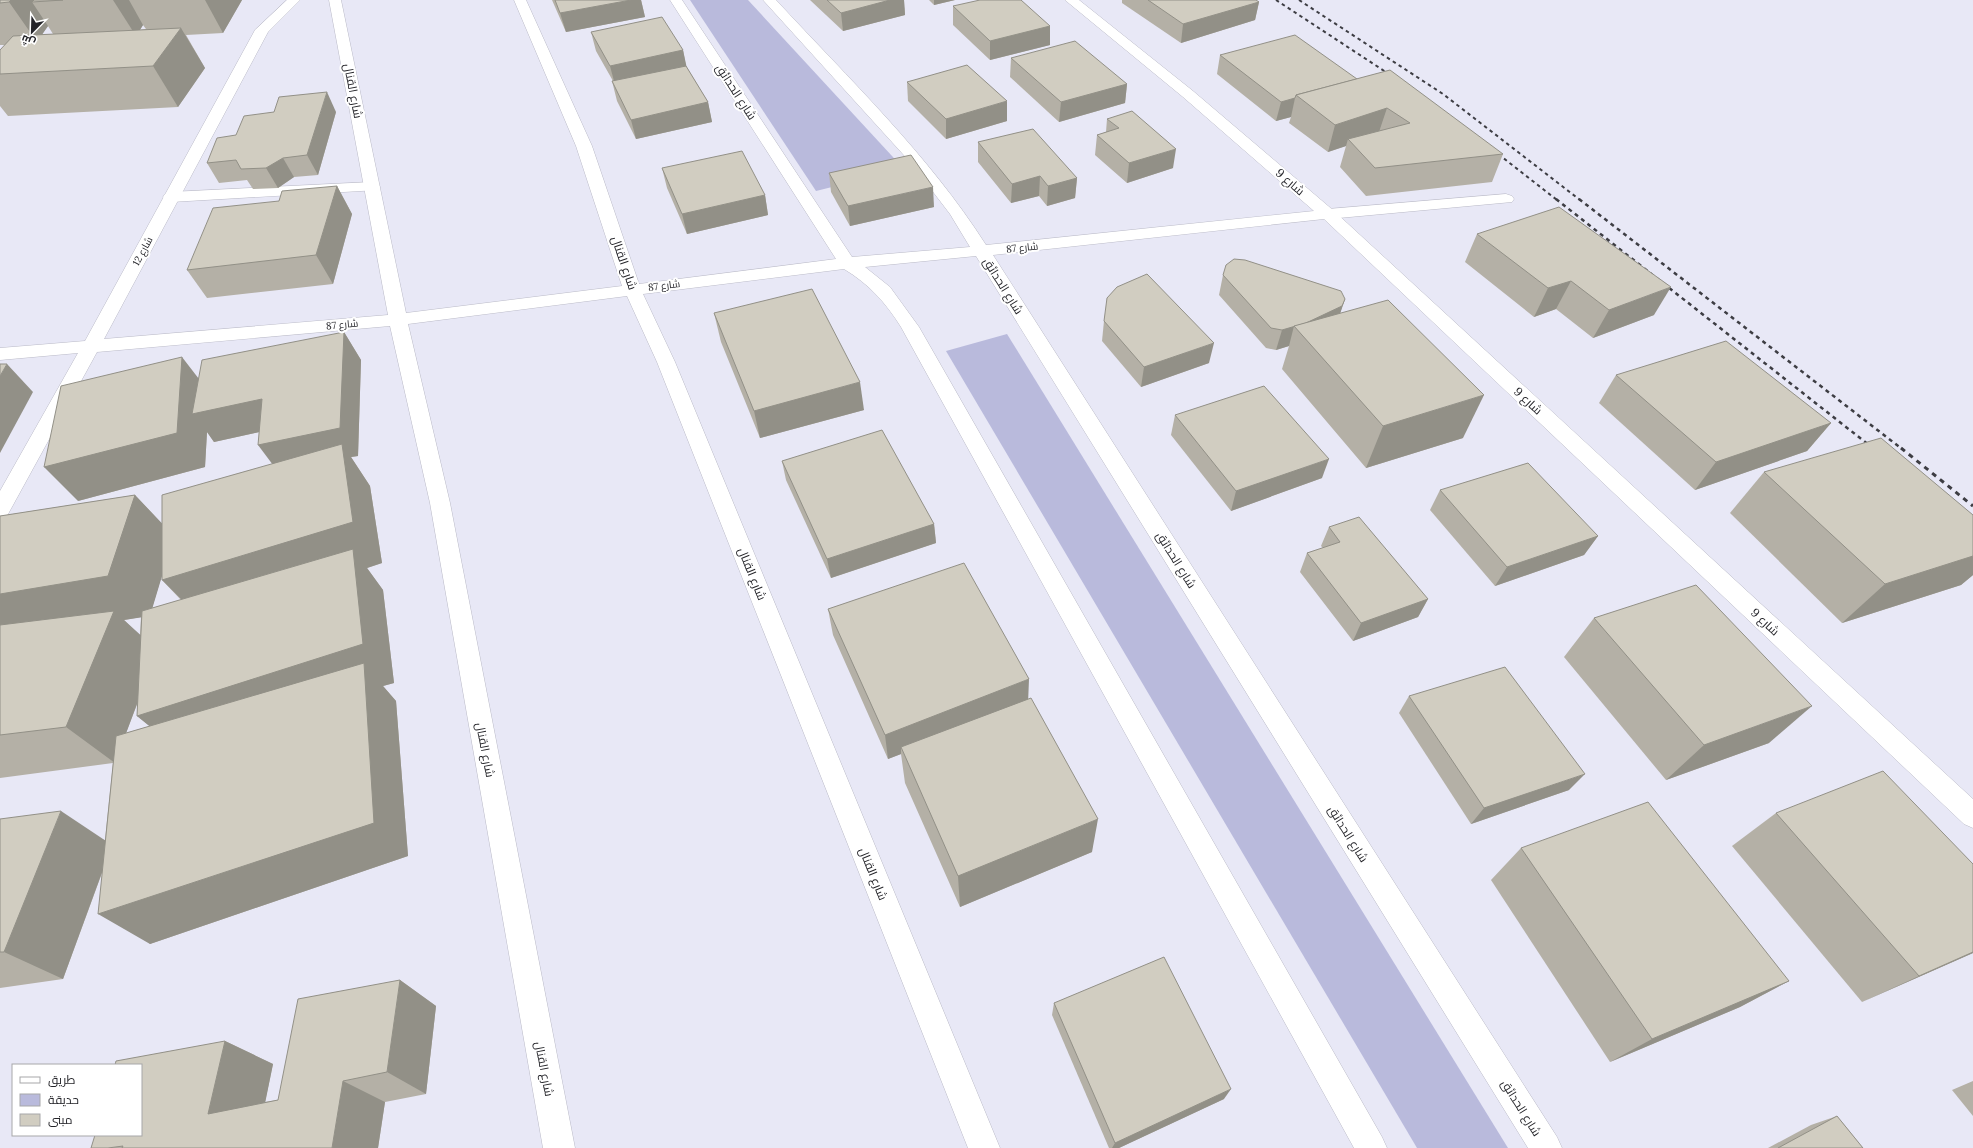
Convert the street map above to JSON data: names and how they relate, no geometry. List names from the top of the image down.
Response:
{
  "streets": {
    "street": [
      "شارع القنال",
      "شارع الحدائق",
      "شارع 9",
      "شارع 87",
      "شارع 12"
    ]
  },
  "crossings": [
    ["شارع القنال", "شارع 87"],
    ["شارع الحدائق", "شارع 87"],
    ["شارع 9", "شارع 87"],
    ["شارع 87", "شارع 12"]
  ],
  "legend": ["طريق", "حديقة", "مبنى"],
  "north": "bottom left"
}
